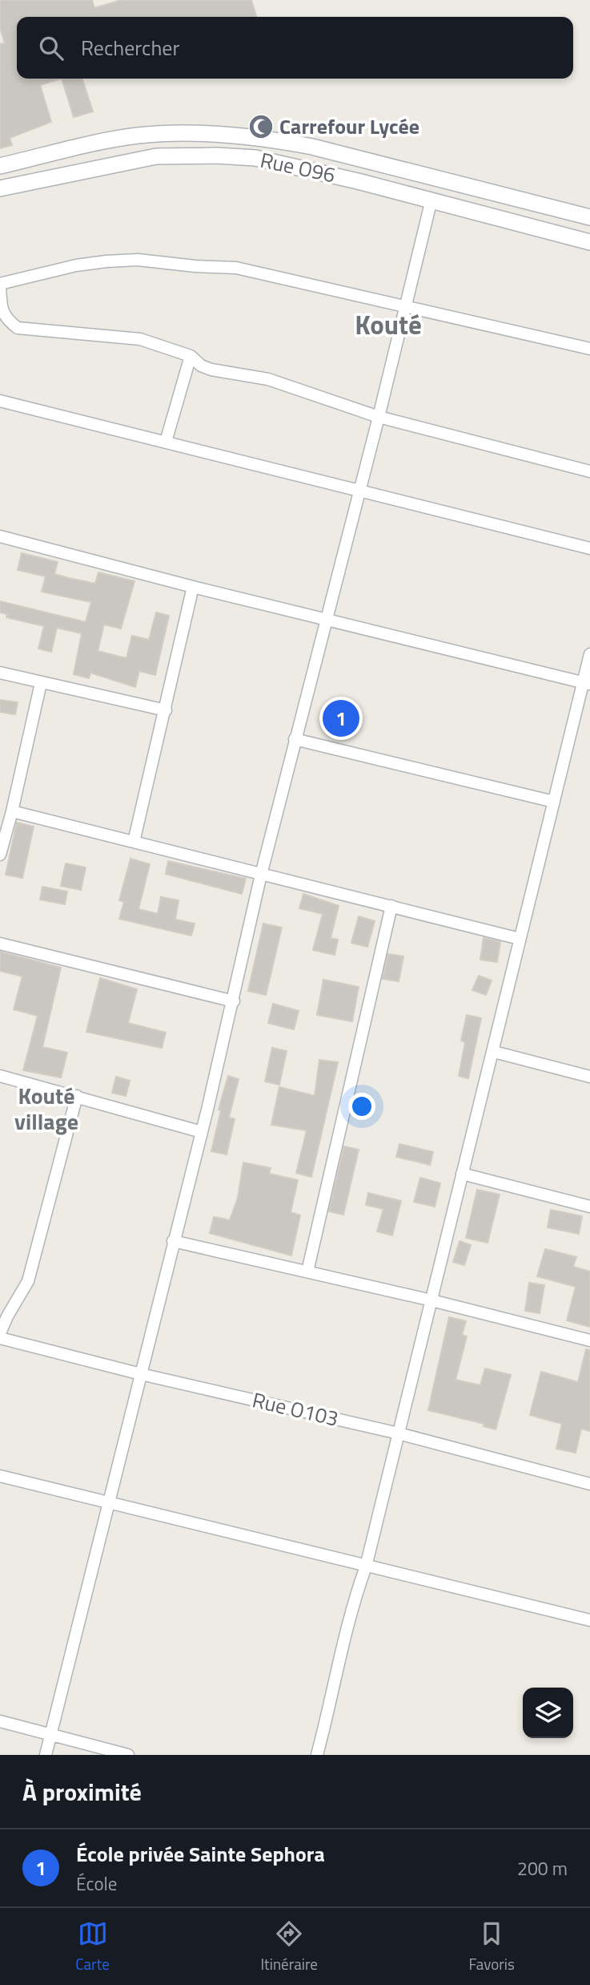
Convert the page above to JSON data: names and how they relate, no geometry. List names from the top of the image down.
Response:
{
  "streets": {
    "main road": ["Rue O96"],
    "street": ["Rue O103"]
  },
  "districts": ["Kouté", "Kouté village"],
  "places": {
    "mosque": ["Carrefour Lycée"]
  },
  "page": {
    "search": "Rechercher",
    "pins": "1",
    "heading": "À proximité",
    "list": [
      {
        "mark": "1",
        "name": "École privée Sainte Sephora",
        "note": "École",
        "value": "200 m"
      }
    ],
    "nav": ["Carte", "Itinéraire", "Favoris"]
  }
}
